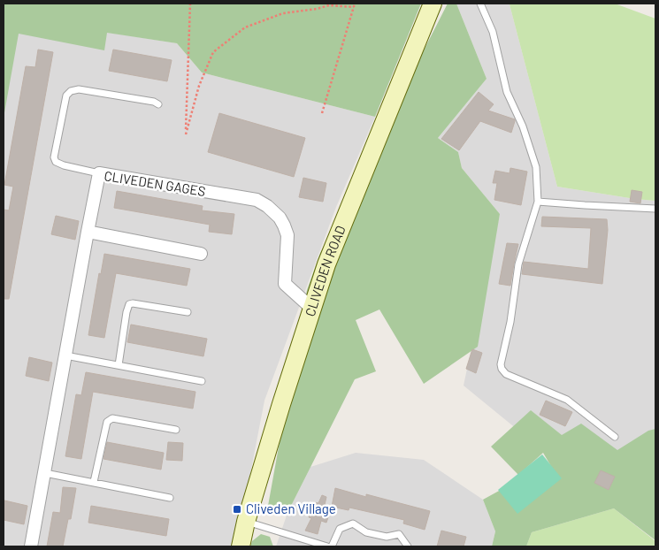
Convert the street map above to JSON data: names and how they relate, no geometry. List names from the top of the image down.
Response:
{
  "streets": {
    "street": ["CLIVEDEN GAGES", "CLIVEDEN ROAD"]
  },
  "crossings": [
    ["CLIVEDEN GAGES", "CLIVEDEN ROAD"]
  ],
  "places": {
    "transit": ["Cliveden Village"]
  }
}
